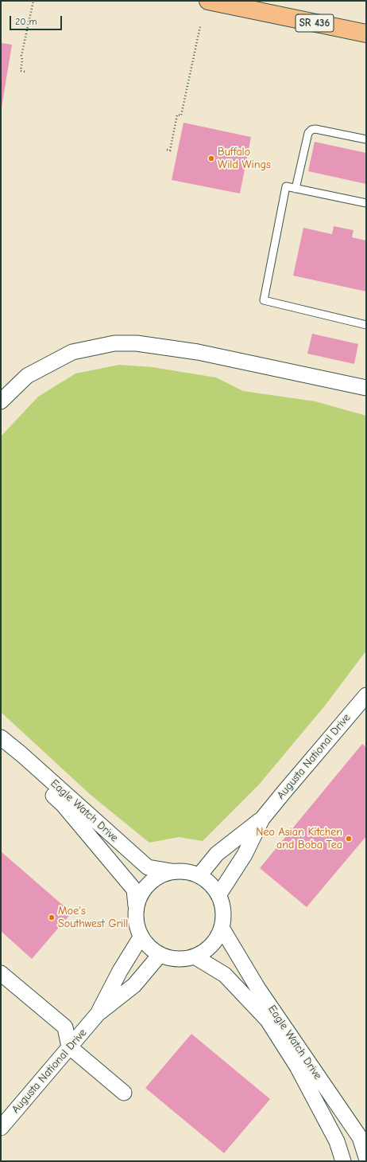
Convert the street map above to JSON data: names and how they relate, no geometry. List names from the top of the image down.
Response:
{
  "streets": {
    "main road": ["SR 436"],
    "street": ["Augusta National Drive", "Eagle Watch Drive"]
  },
  "places": ["Buffalo Wild Wings", "Neo Asian Kitchen and Boba Tea", "Moe's Southwest Grill"],
  "scale_bar": "20 m"
}
